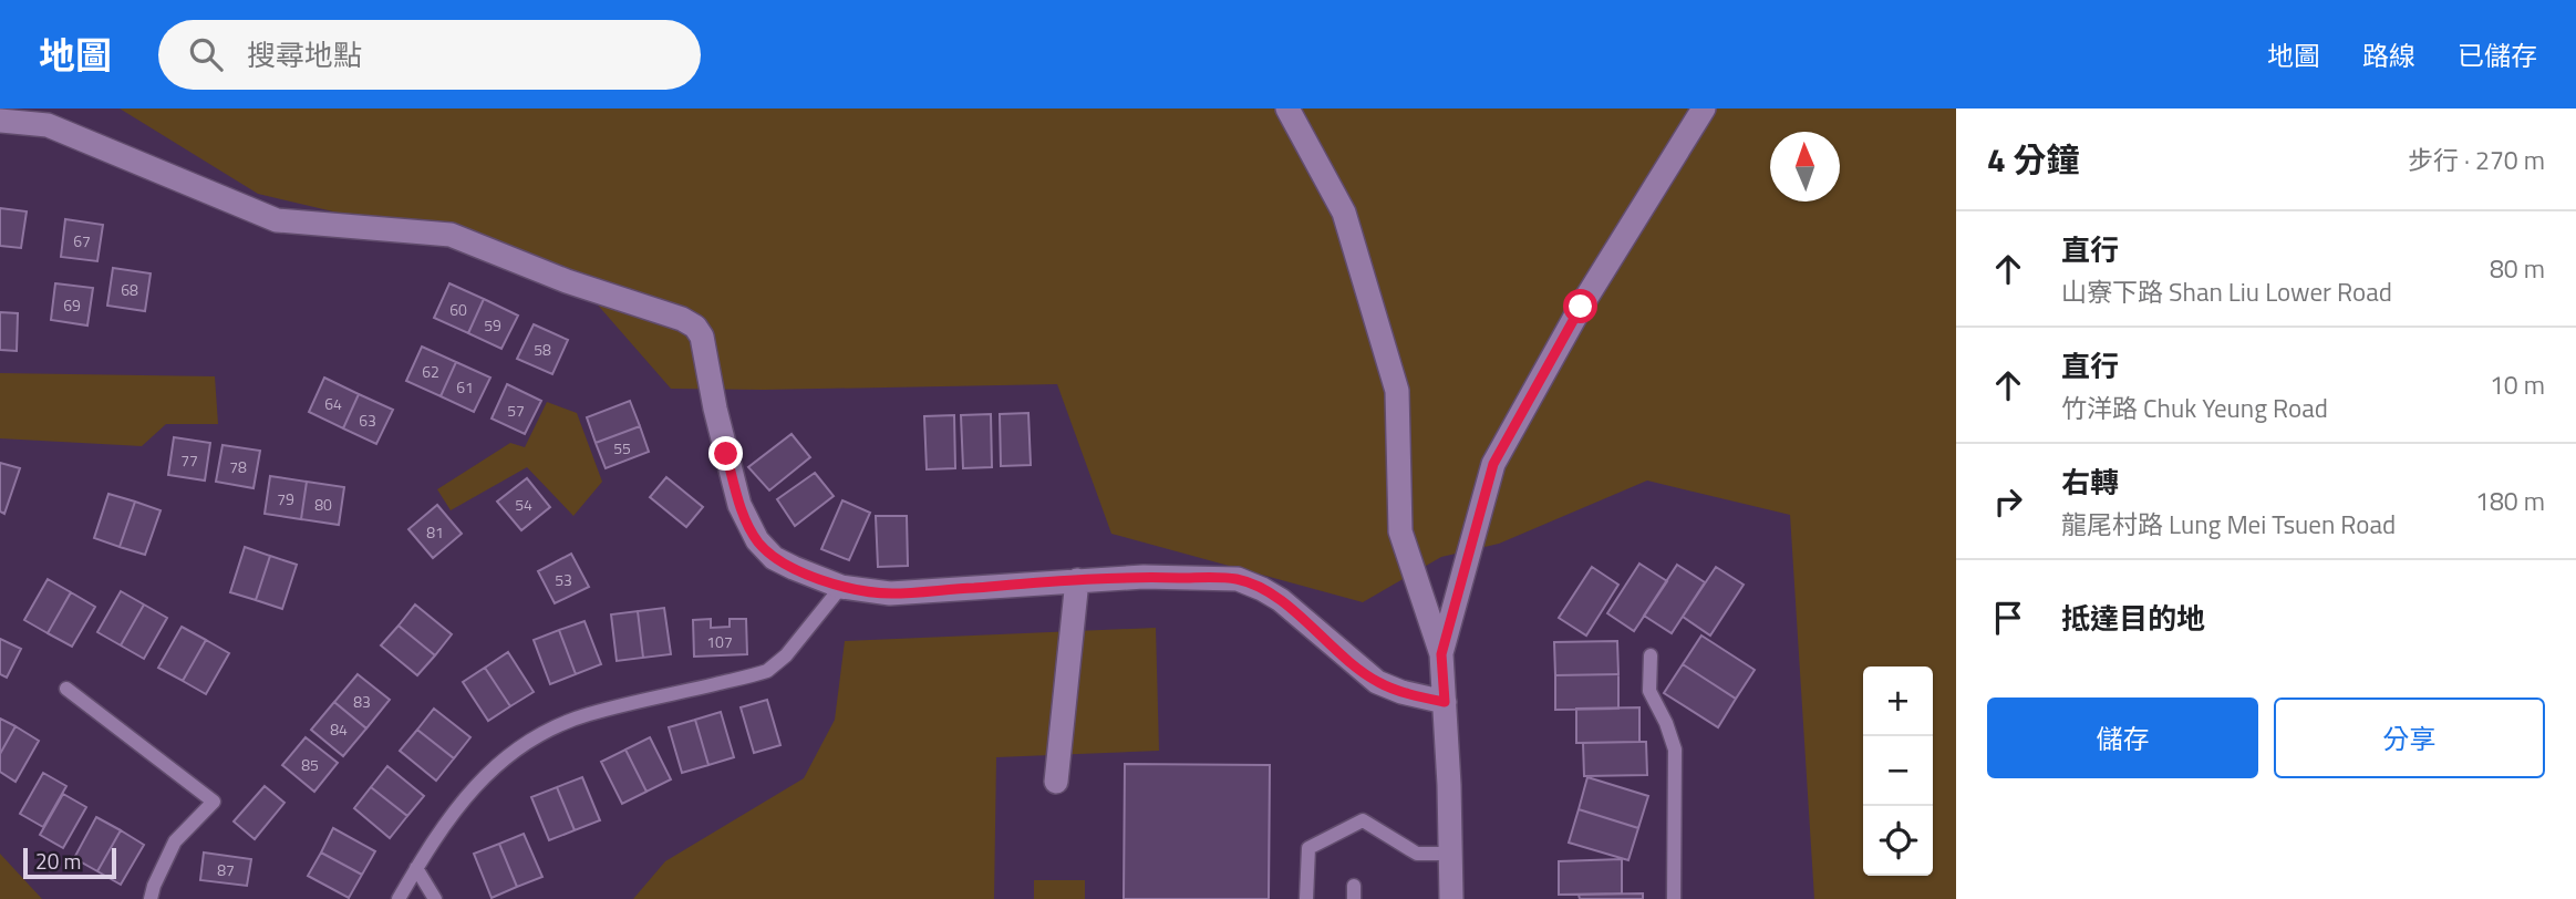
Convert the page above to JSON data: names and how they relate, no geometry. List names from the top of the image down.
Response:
{
  "house_numbers": [
    "67",
    "68",
    "69",
    "60",
    "59",
    "58",
    "62",
    "61",
    "64",
    "57",
    "63",
    "55",
    "77",
    "78",
    "79",
    "80",
    "54",
    "81",
    "53",
    "107",
    "83",
    "84",
    "85",
    "87"
  ],
  "scale_bar": "20 m",
  "north": "top",
  "page": {
    "header": "地圖",
    "search": "搜尋地點",
    "nav": ["地圖", "路線", "已儲存"],
    "heading": ["4 分鐘", "步行 · 270 m"],
    "list": [
      ["直行", "山寮下路 Shan Liu Lower Road", "80 m"],
      ["直行", "竹洋路 Chuk Yeung Road", "10 m"],
      ["右轉", "龍尾村路 Lung Mei Tsuen Road", "180 m"],
      "抵達目的地"
    ],
    "map_buttons": ["+", "−"],
    "buttons": ["儲存", "分享"],
    "scale": "20 m"
  }
}
